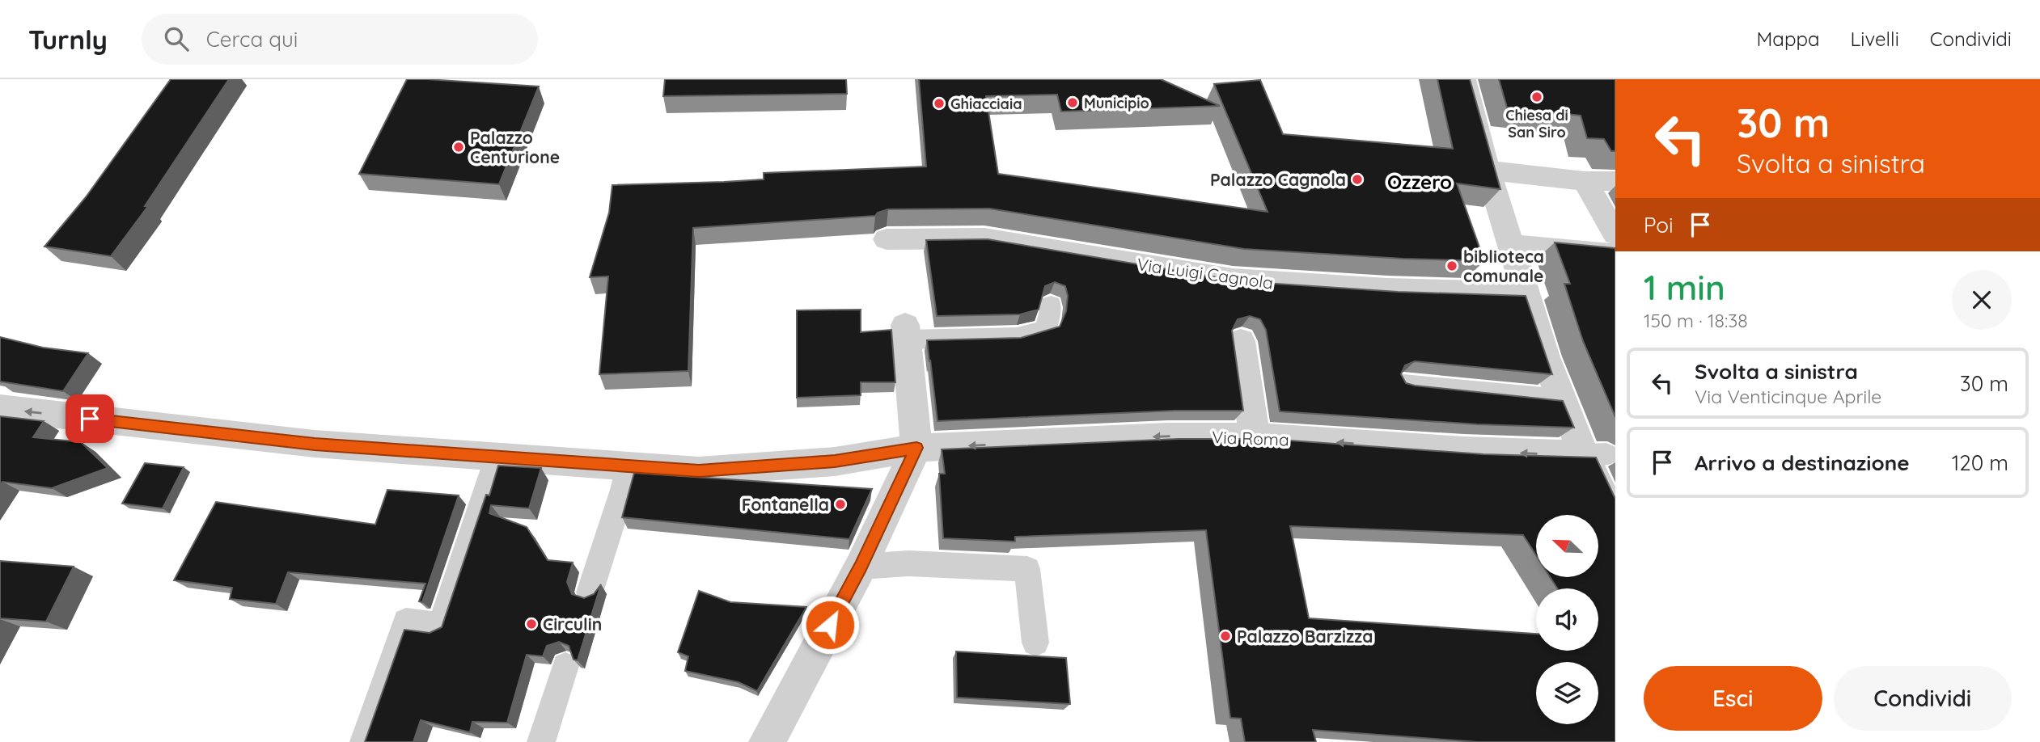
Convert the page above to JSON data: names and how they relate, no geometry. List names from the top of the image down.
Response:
{
  "streets": {
    "street": ["Via Luigi Cagnola", "Via Roma"]
  },
  "one_way": ["Via Roma"],
  "districts": ["Ozzero"],
  "places": [
    "Chiesa di San Siro",
    "Municipio",
    "Ghiacciaia",
    "Palazzo Centurione",
    "Palazzo Cagnola",
    "biblioteca comunale",
    "Fontanella",
    "Circulin",
    "Palazzo Barzizza"
  ],
  "north": "top left",
  "page": {
    "header": "Turnly",
    "search": "Cerca qui",
    "nav": ["Mappa", "Livelli", "Condividi"],
    "turn": ["30 m", "Svolta a sinistra"],
    "then": "Poi",
    "heading": ["1 min", "150 m · 18:38"],
    "list": [
      {
        "name": "Svolta a sinistra",
        "note": "Via Venticinque Aprile",
        "value": "30 m"
      },
      {
        "name": "Arrivo a destinazione",
        "value": "120 m"
      }
    ],
    "buttons": ["Esci", "Condividi"]
  }
}
